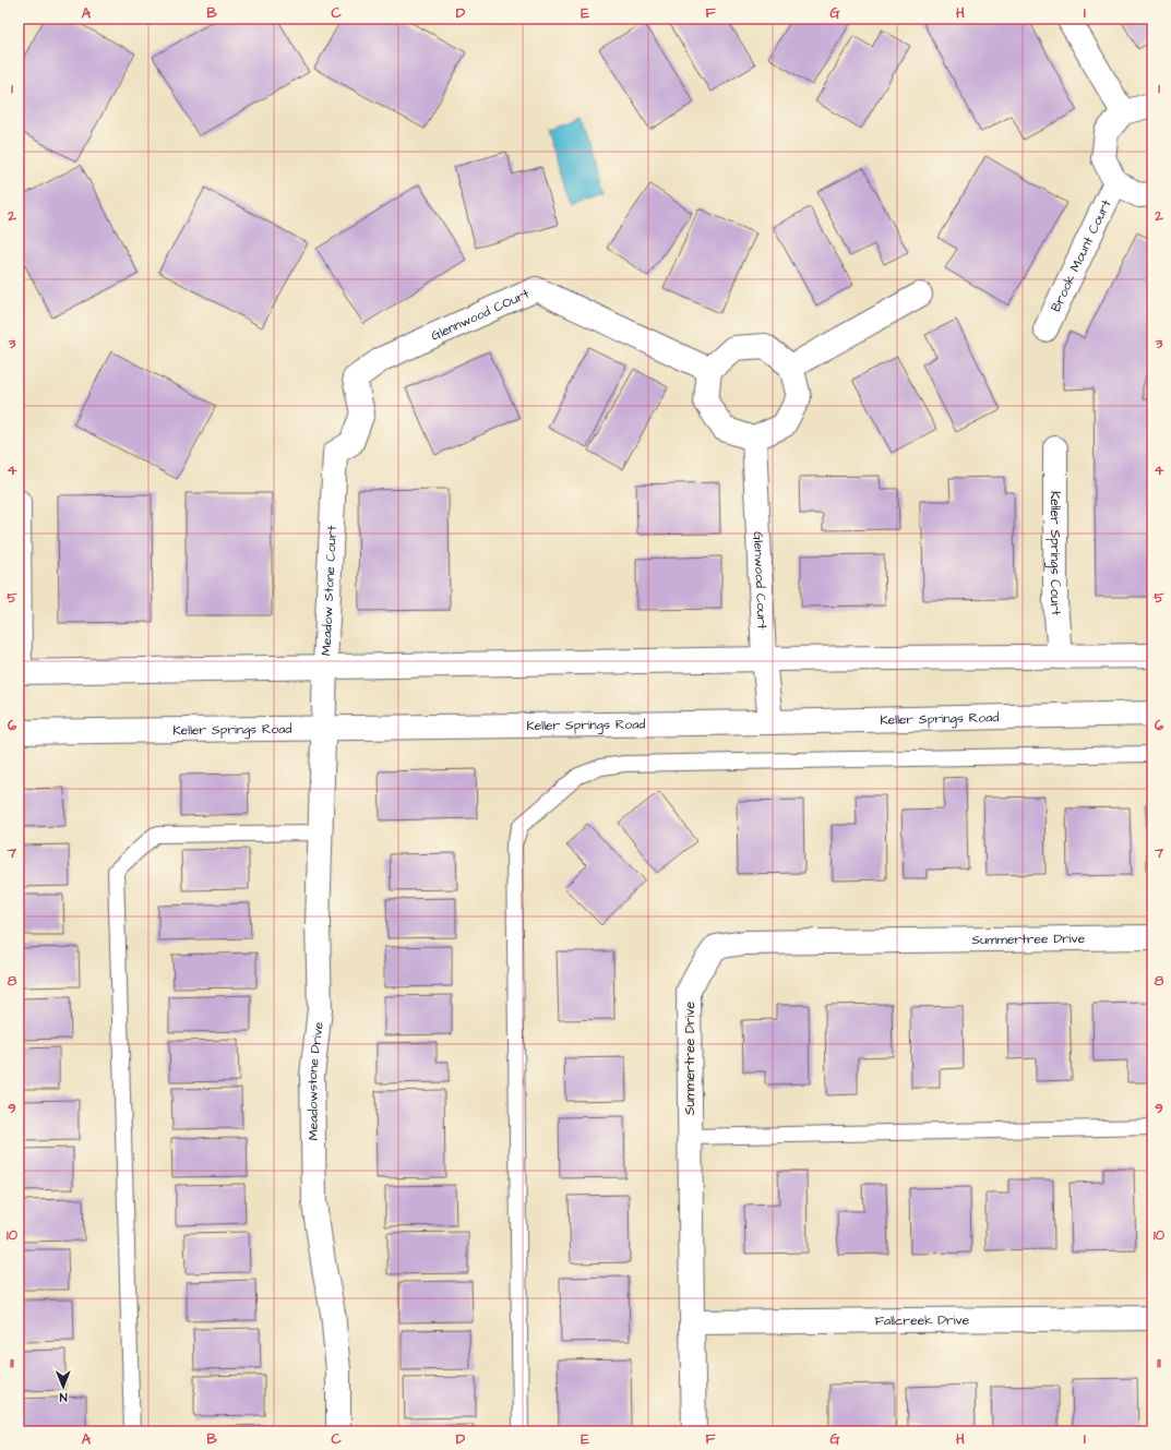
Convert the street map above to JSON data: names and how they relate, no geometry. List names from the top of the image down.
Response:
{
  "streets": {
    "street": [
      "Brook Mount Court",
      "Glennwood COurt",
      "Keller Springs Court",
      "Glenwood Court",
      "Meadow Stone Court",
      "Keller Springs Road",
      "Summertree Drive",
      "Meadowstone Drive",
      "Fallcreek Drive"
    ]
  },
  "crossings": [
    ["Glennwood COurt", "Glenwood Court"],
    ["Glennwood COurt", "Meadow Stone Court"],
    ["Glenwood Court", "Keller Springs Road"],
    ["Meadow Stone Court", "Keller Springs Road"],
    ["Meadow Stone Court", "Meadowstone Drive"],
    ["Keller Springs Road", "Meadowstone Drive"],
    ["Summertree Drive", "Fallcreek Drive"]
  ],
  "north": "bottom",
  "grid": {
    "columns": [
      "A",
      "B",
      "C",
      "D",
      "E",
      "F",
      "G",
      "H",
      "I"
    ],
    "rows": [
      "1",
      "2",
      "3",
      "4",
      "5",
      "6",
      "7",
      "8",
      "9",
      "10",
      "11"
    ]
  }
}
